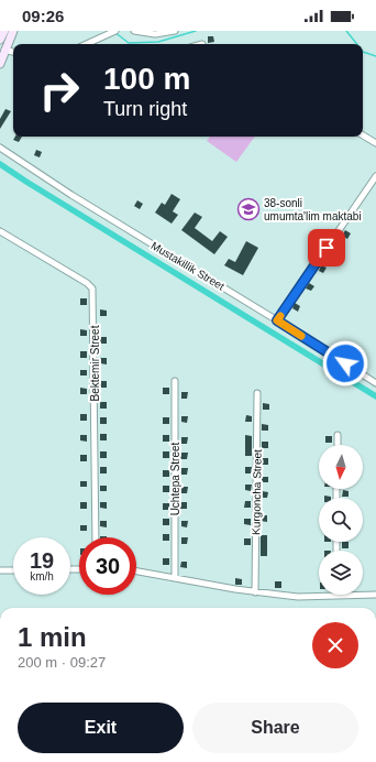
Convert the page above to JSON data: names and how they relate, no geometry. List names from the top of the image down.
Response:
{
  "streets": {
    "street": [
      "Mustakillik Street",
      "Bektemir Street",
      "Uchtepa Street",
      "Kurgoncha Street"
    ]
  },
  "places": {
    "school or university": ["38-sonli umumta'lim maktabi"]
  },
  "north": "bottom",
  "page": {
    "status": "09:26",
    "turn": ["100 m", "Turn right"],
    "speed": "19 km/h",
    "limit": "30",
    "heading": ["1 min", "200 m · 09:27"],
    "buttons": ["Exit", "Share"]
  }
}
